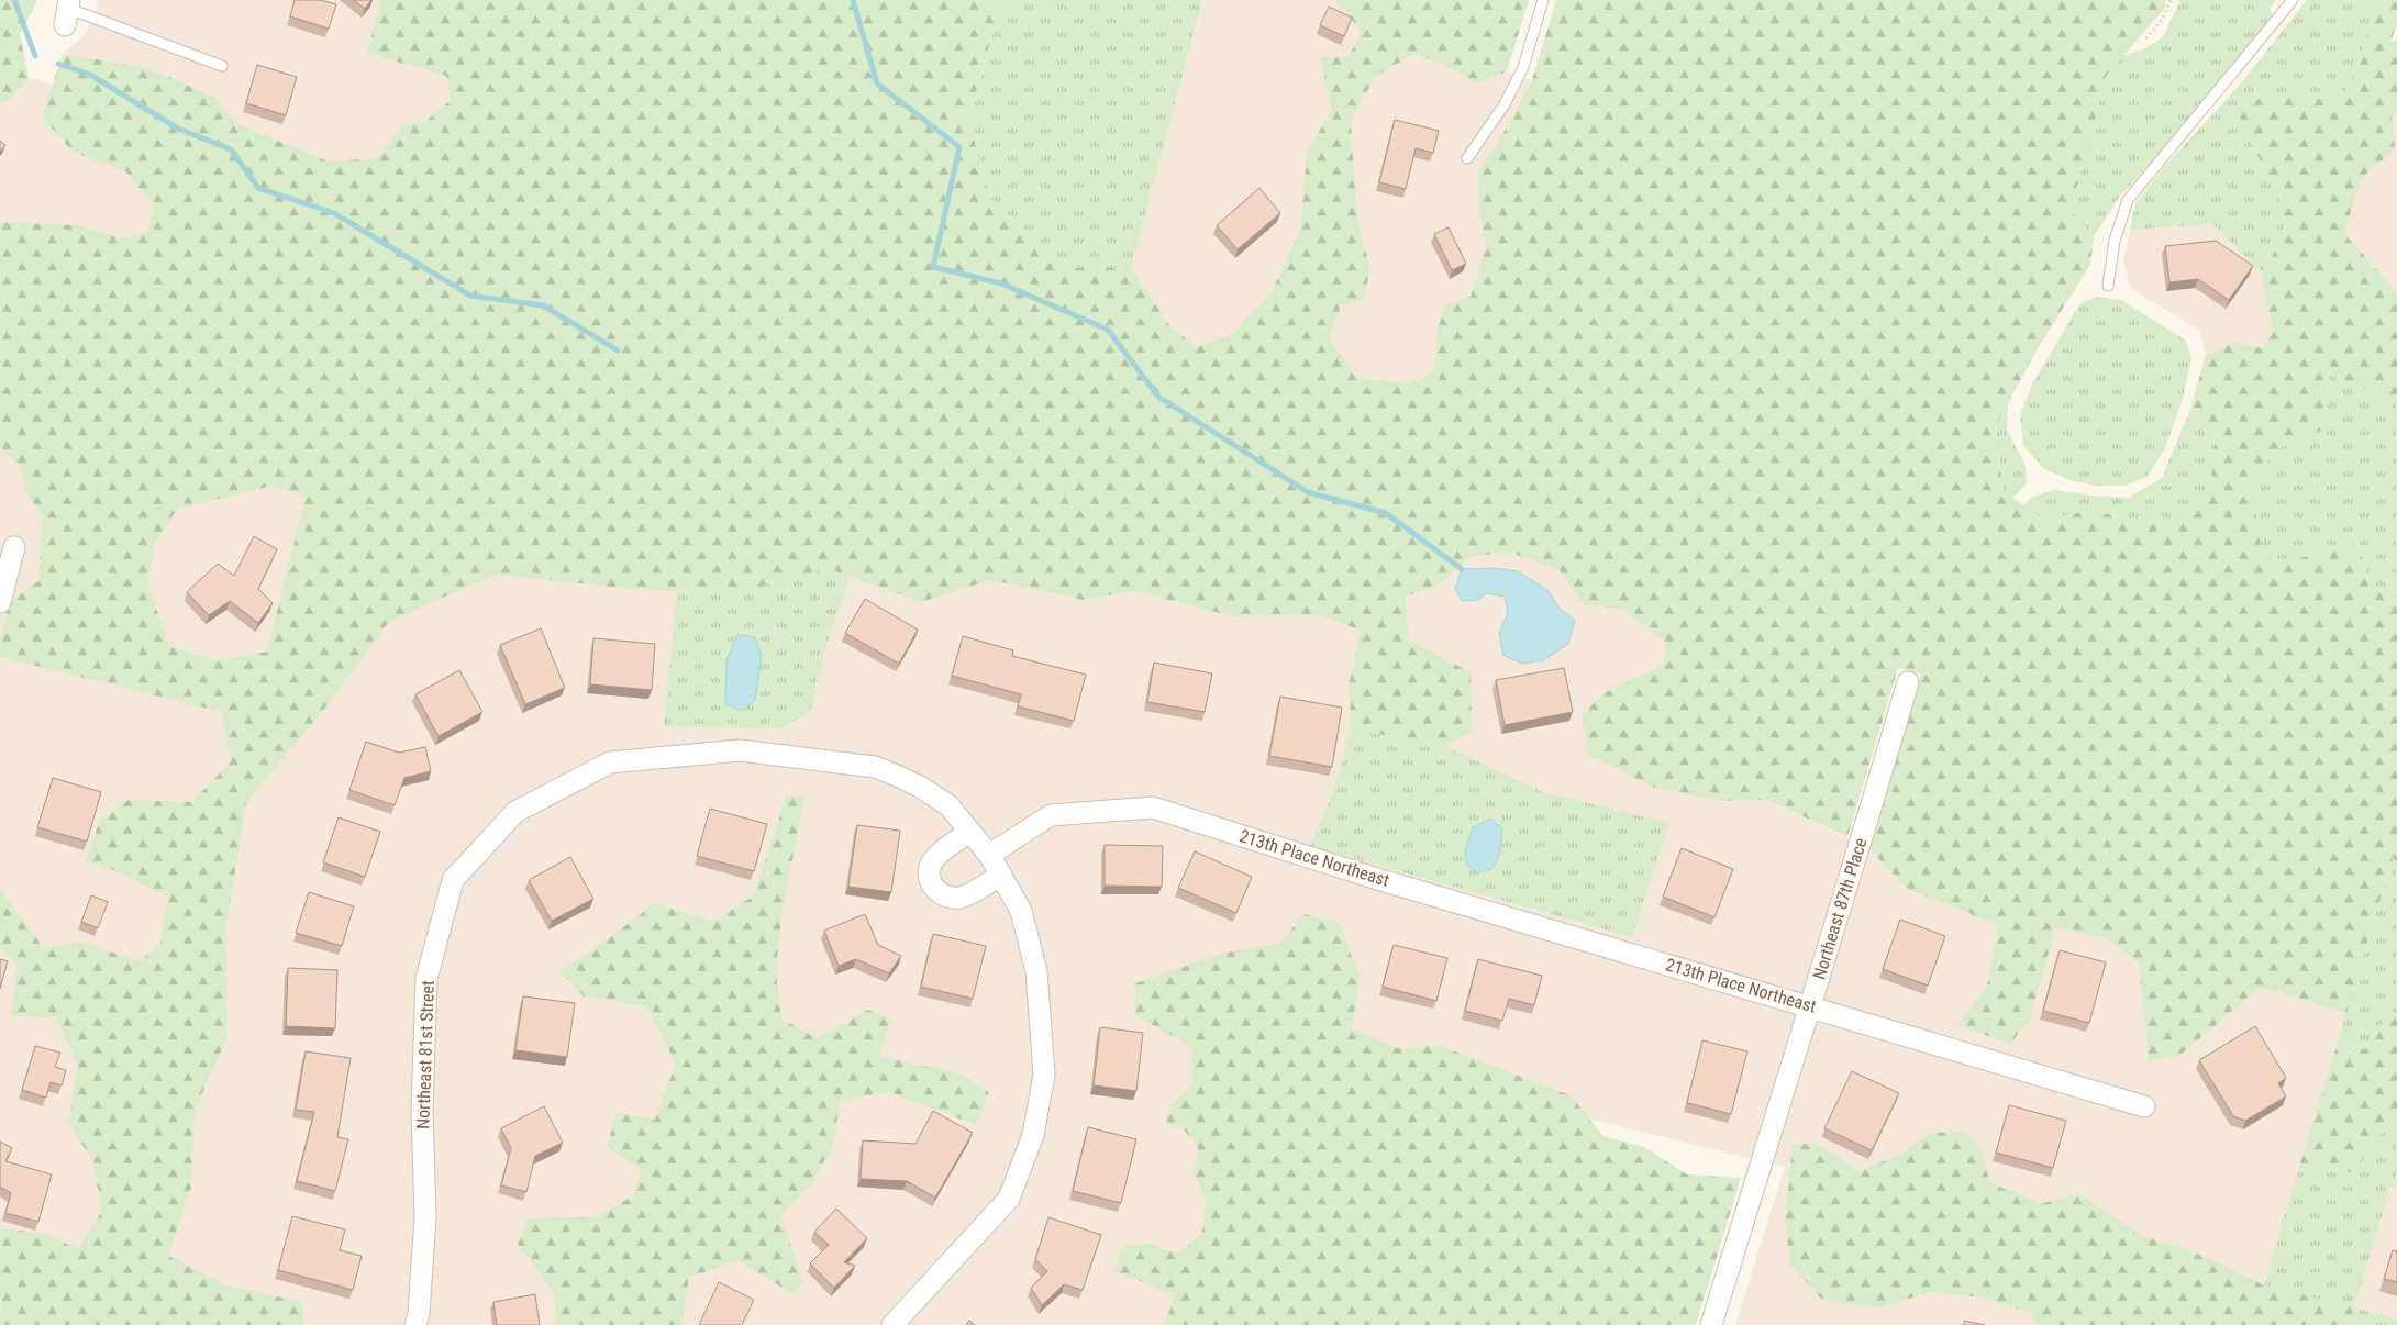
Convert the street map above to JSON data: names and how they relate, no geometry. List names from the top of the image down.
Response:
{
  "streets": {
    "street": ["213th Place Northeast", "Northeast 87th Place", "Northeast 81st Street"]
  },
  "crossings": [
    ["213th Place Northeast", "Northeast 87th Place"]
  ]
}
